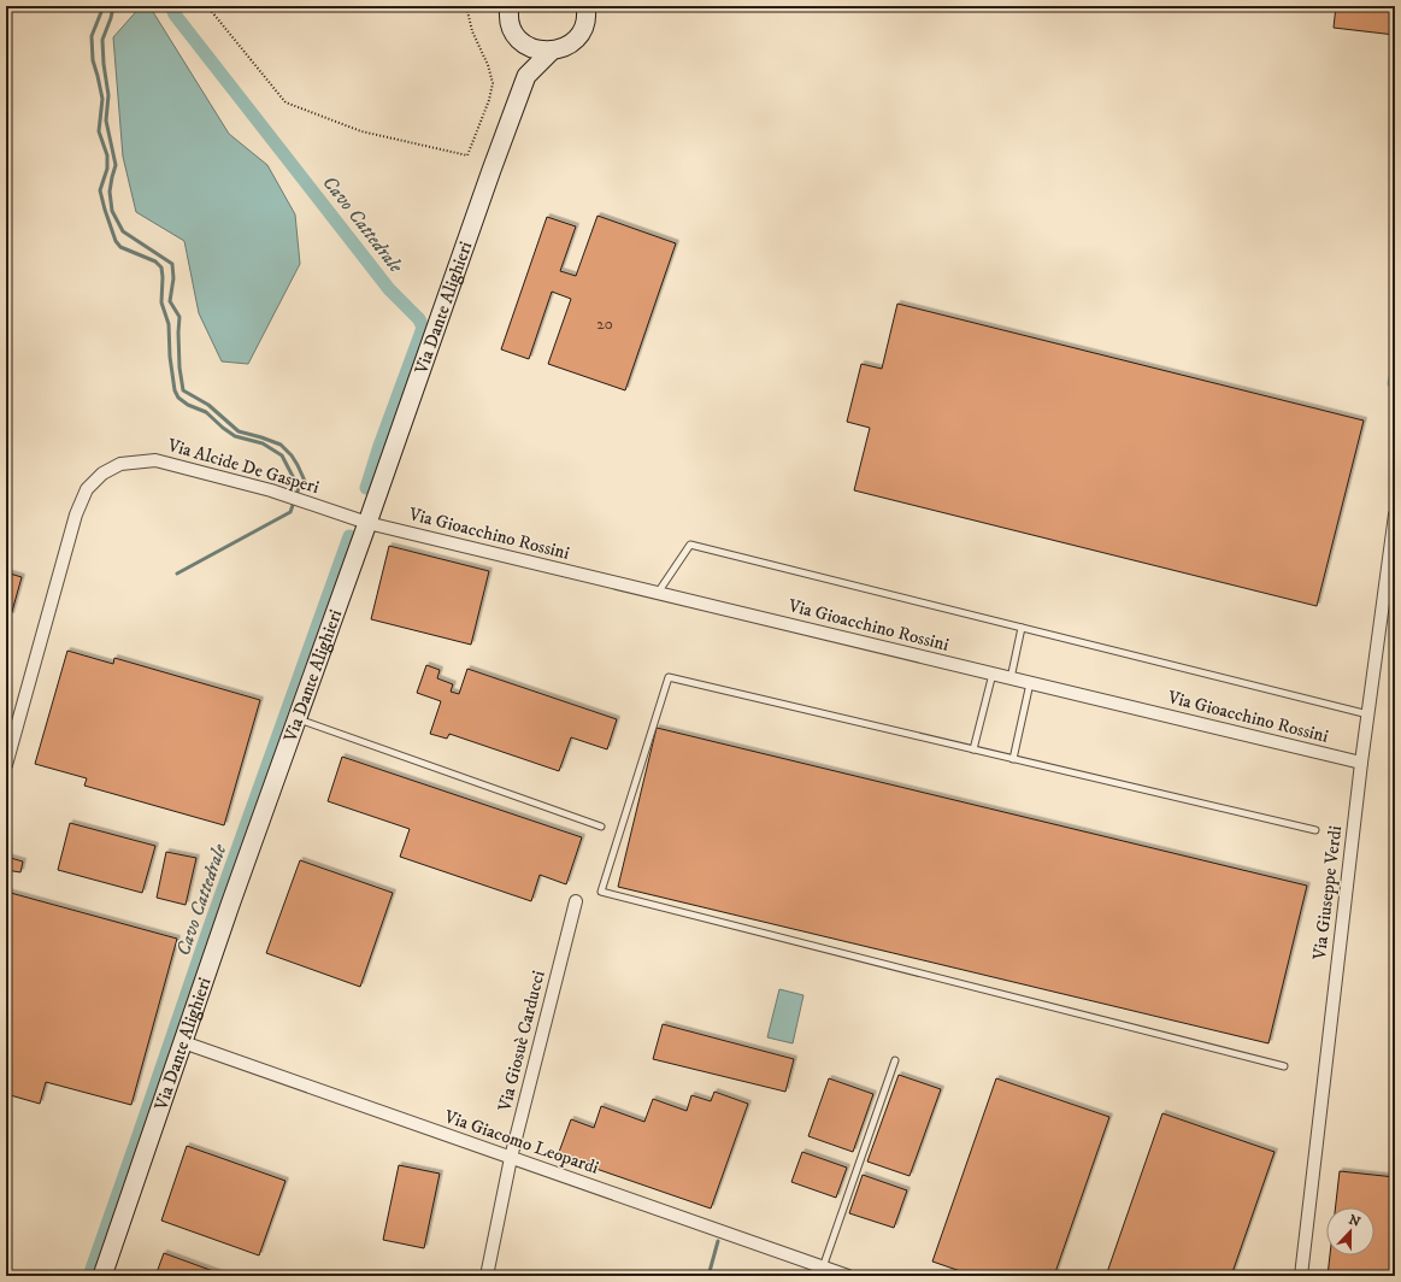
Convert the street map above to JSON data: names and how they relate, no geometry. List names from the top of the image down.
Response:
{
  "streets": {
    "main road": ["Via Dante Alighieri"],
    "street": [
      "Via Alcide De Gasperi",
      "Via Gioacchino Rossini",
      "Via Giuseppe Verdi",
      "Via Giosuè Carducci",
      "Via Giacomo Leopardi"
    ]
  },
  "crossings": [
    ["Via Dante Alighieri", "Via Alcide De Gasperi"],
    ["Via Dante Alighieri", "Via Gioacchino Rossini"],
    ["Via Dante Alighieri", "Via Giacomo Leopardi"],
    ["Via Alcide De Gasperi", "Via Gioacchino Rossini"],
    ["Via Gioacchino Rossini", "Via Giuseppe Verdi"],
    ["Via Giosuè Carducci", "Via Giacomo Leopardi"]
  ],
  "water": ["Cavo Cattedrale"],
  "house_numbers": ["20"],
  "north": "top"
}
